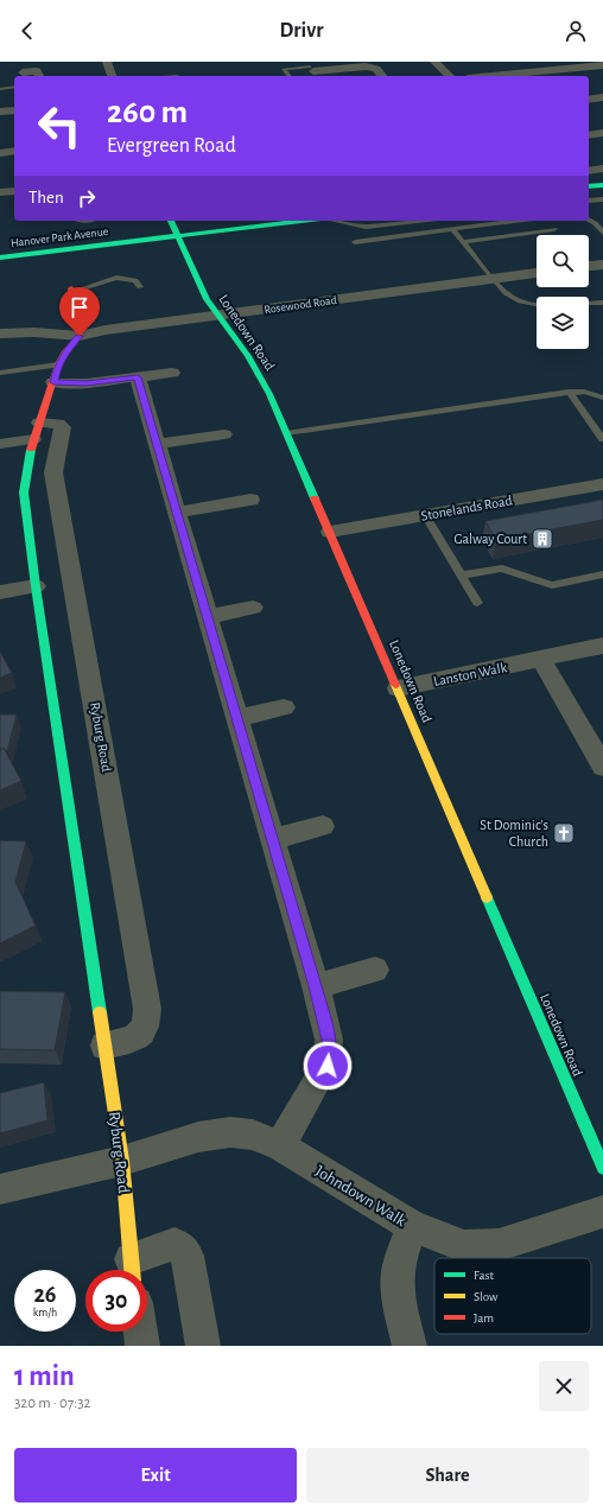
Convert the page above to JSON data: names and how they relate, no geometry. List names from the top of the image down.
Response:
{
  "streets": {
    "street": [
      "Hanover Park Avenue",
      "Rosewood Road",
      "Lonedown Road",
      "Stonelands Road",
      "Lanston Walk",
      "Ryburg Road",
      "Johndown Walk"
    ]
  },
  "crossings": [
    ["Hanover Park Avenue", "Lonedown Road"],
    ["Rosewood Road", "Lonedown Road"],
    ["Rosewood Road", "Ryburg Road"],
    ["Lonedown Road", "Stonelands Road"],
    ["Lonedown Road", "Lanston Walk"],
    ["Ryburg Road", "Johndown Walk"]
  ],
  "places": {
    "building": ["Galway Court"],
    "church": ["St Dominic's Church"]
  },
  "legend": ["Fast", "Slow", "Jam"],
  "page": {
    "header": "Drivr",
    "turn": ["260 m", "Evergreen Road"],
    "then": "Then",
    "speed": "26 km/h",
    "limit": "30",
    "heading": ["1 min", "320 m · 07:32"],
    "buttons": ["Exit", "Share"]
  }
}
